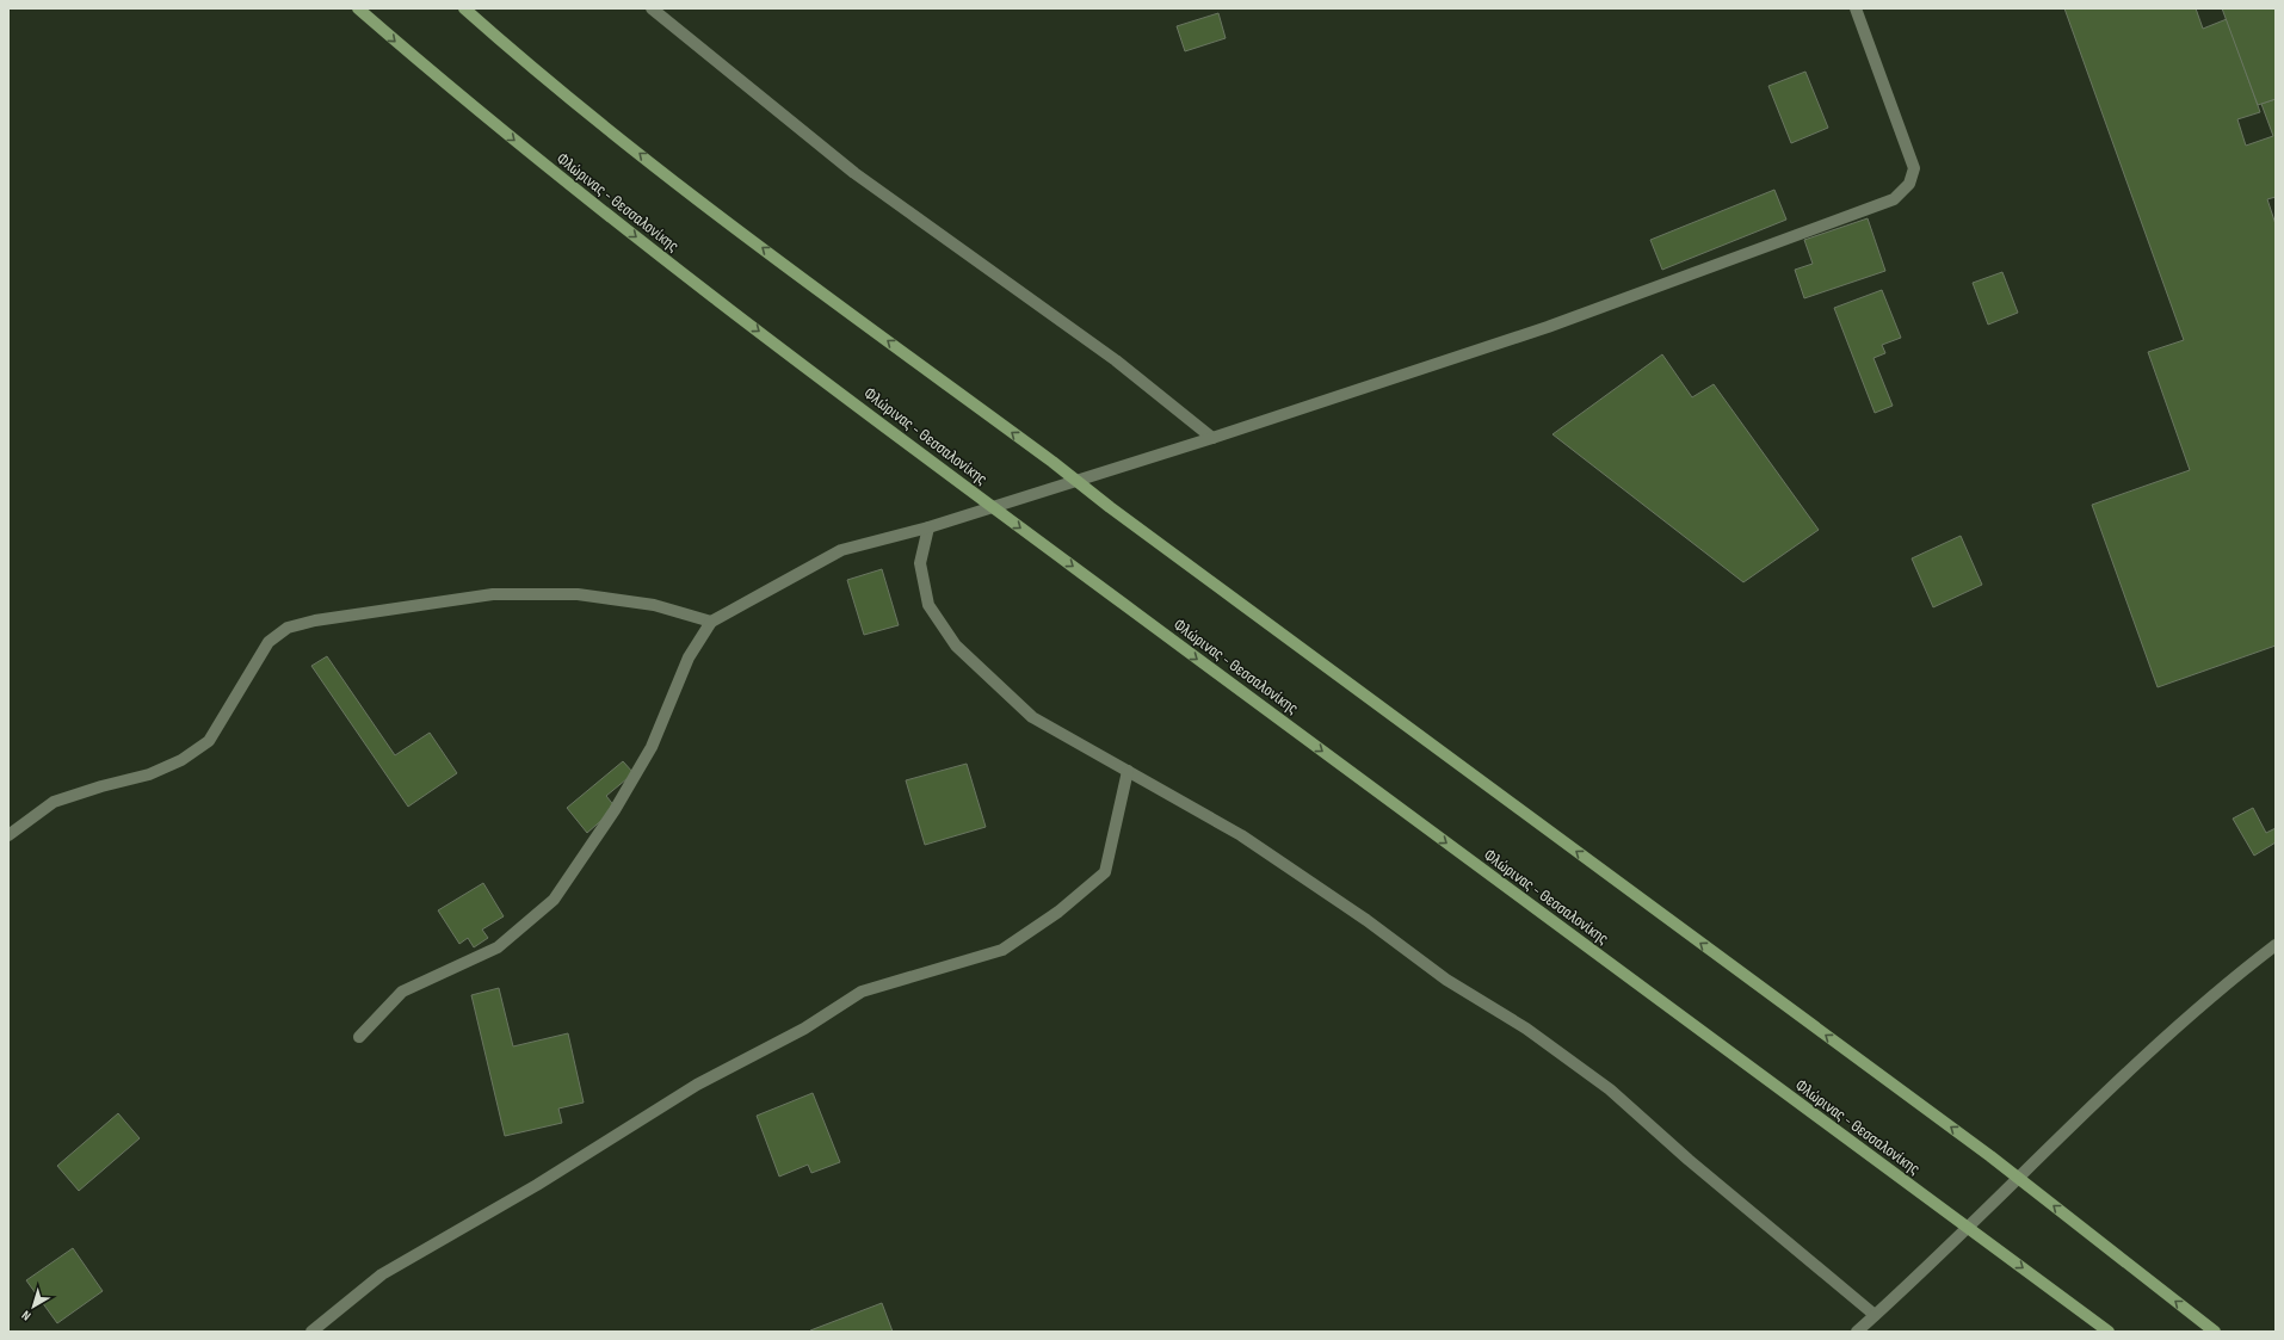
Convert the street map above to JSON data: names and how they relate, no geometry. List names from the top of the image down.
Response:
{
  "streets": {
    "main road": ["Φλώρινας - Θεσσαλονίκης"]
  },
  "north": "bottom left"
}
